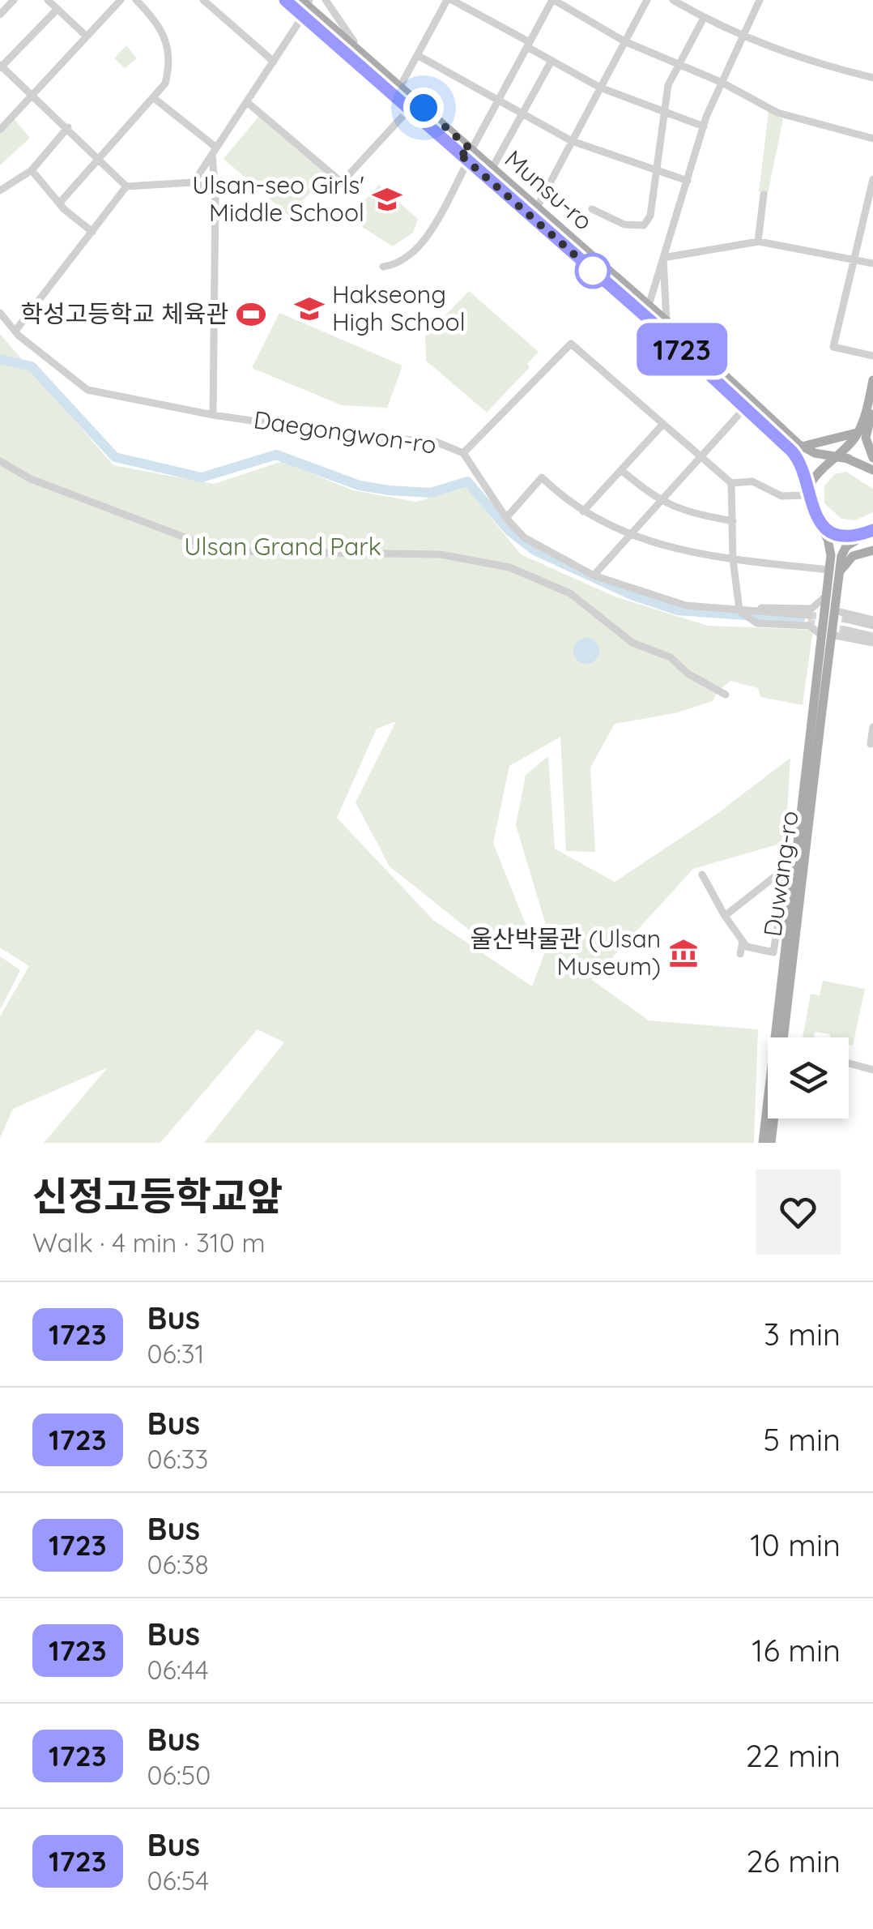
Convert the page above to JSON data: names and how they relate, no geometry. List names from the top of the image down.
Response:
{
  "streets": {
    "main road": ["Munsu-ro", "Duwang-ro"],
    "street": ["Daegongwon-ro"]
  },
  "crossings": [
    ["Munsu-ro", "Duwang-ro"]
  ],
  "parks": ["Ulsan Grand Park"],
  "places": {
    "school or university": ["Ulsan-seo Girls' Middle School", "Hakseong High School"],
    "sports": ["학성고등학교 체육관"],
    "museum": ["울산박물관 (Ulsan Museum)"]
  },
  "lines": ["bus line 1723"],
  "page": {
    "on_map": "1723",
    "heading": ["신정고등학교앞", "Walk · 4 min · 310 m"],
    "list": [
      {
        "mark": "1723",
        "name": "Bus",
        "note": "06:31",
        "value": "3 min"
      },
      {
        "mark": "1723",
        "name": "Bus",
        "note": "06:33",
        "value": "5 min"
      },
      {
        "mark": "1723",
        "name": "Bus",
        "note": "06:38",
        "value": "10 min"
      },
      {
        "mark": "1723",
        "name": "Bus",
        "note": "06:44",
        "value": "16 min"
      },
      {
        "mark": "1723",
        "name": "Bus",
        "note": "06:50",
        "value": "22 min"
      },
      {
        "mark": "1723",
        "name": "Bus",
        "note": "06:54",
        "value": "26 min"
      }
    ]
  }
}
